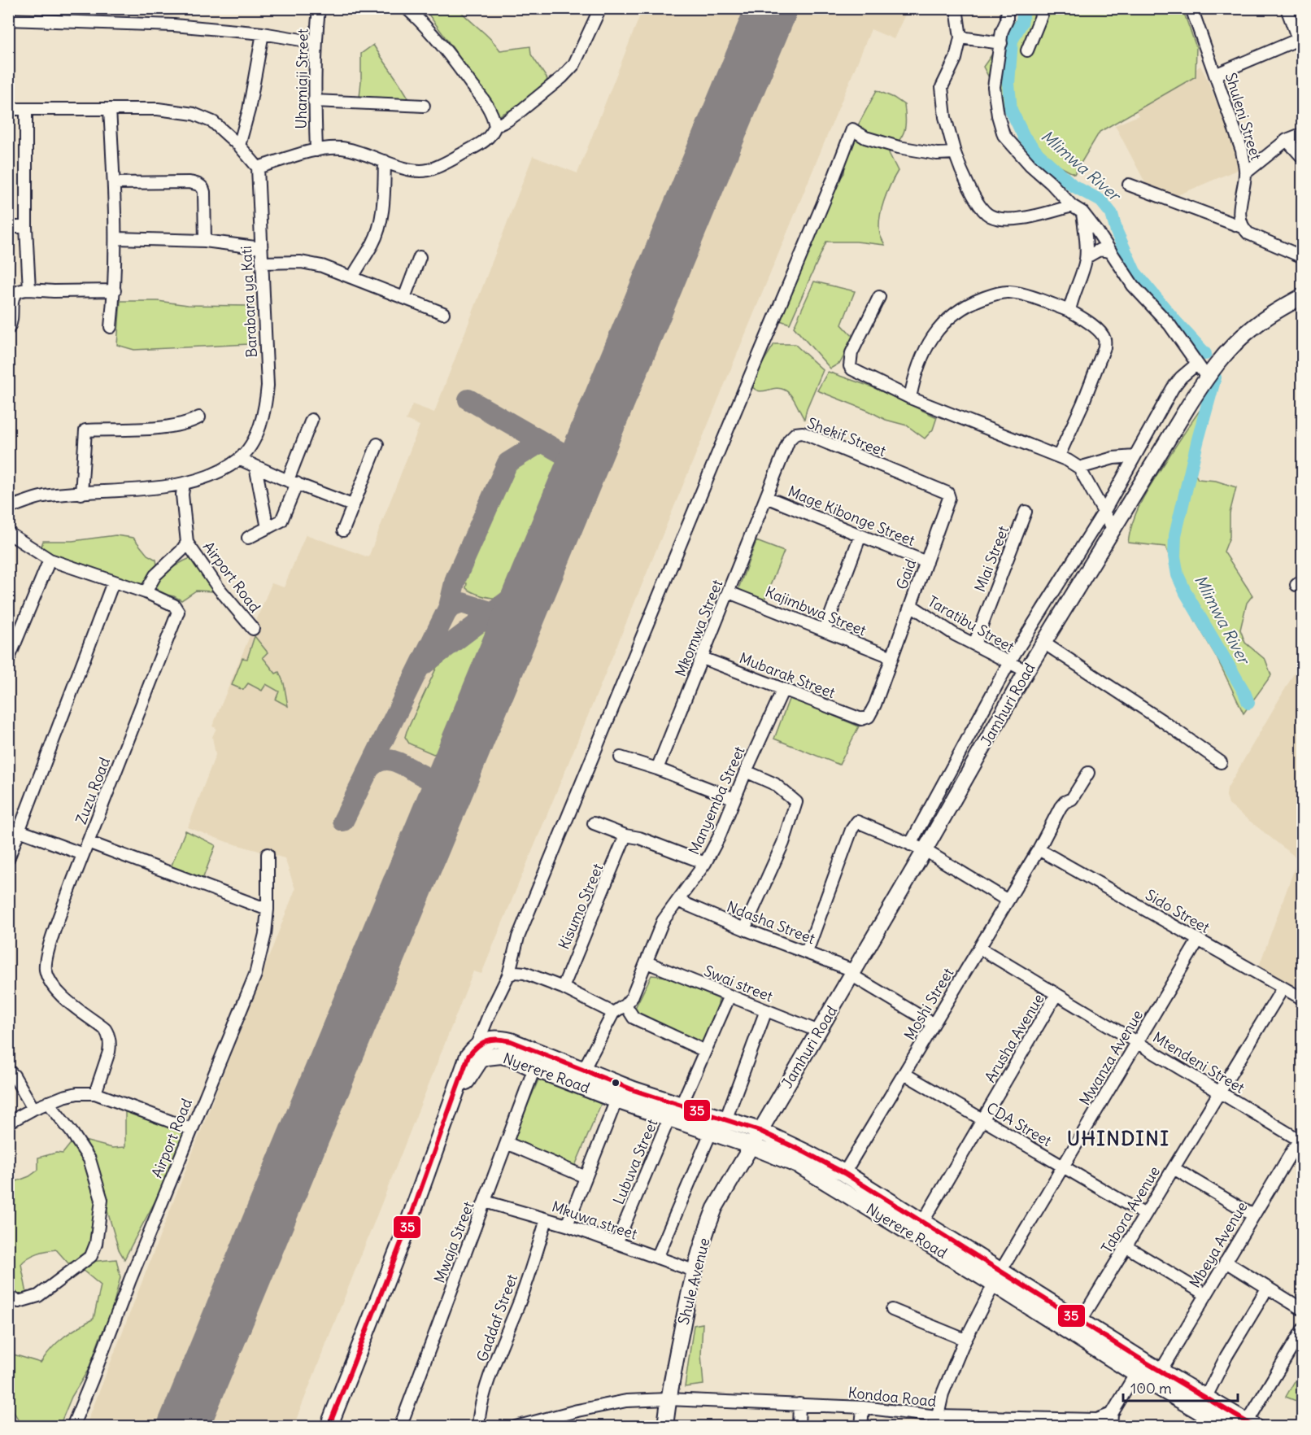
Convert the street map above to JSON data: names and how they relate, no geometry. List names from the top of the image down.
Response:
{
  "streets": {
    "highway": ["Nyerere Road"],
    "main road": ["Jamhuri Road", "Shule Avenue"],
    "street": [
      "Uhamiaji Street",
      "Shuleni Street",
      "Barabara ya Kati",
      "Shekif Street",
      "Mage Kibonge Street",
      "Mlai Street",
      "Gaid",
      "Airport Road",
      "Kajimbwa Street",
      "Taratibu Street",
      "Mkomwa Street",
      "Mubarak Street",
      "Zuzu Road",
      "Manyemba Street",
      "Kisumo Street",
      "Sido Street",
      "Ndasha Street",
      "Swai street",
      "Moshi Street",
      "Arusha Avenue",
      "Mwanza Avenue",
      "Mtendeni Street",
      "CDA Street",
      "Lubuva Street",
      "Tabora Avenue",
      "Mkuwa street",
      "Mwaja Street",
      "Mbeya Avenue",
      "Gaddaf Street",
      "Kondoa Road"
    ]
  },
  "crossings": [
    ["Shekif Street", "Mage Kibonge Street"],
    ["Shekif Street", "Gaid"],
    ["Shekif Street", "Mkomwa Street"],
    ["Mage Kibonge Street", "Gaid"],
    ["Mage Kibonge Street", "Mkomwa Street"],
    ["Mlai Street", "Taratibu Street"],
    ["Gaid", "Taratibu Street"],
    ["Kajimbwa Street", "Taratibu Street"],
    ["Kajimbwa Street", "Mkomwa Street"],
    ["Taratibu Street", "Mubarak Street"],
    ["Taratibu Street", "Jamhuri Road"],
    ["Mkomwa Street", "Mubarak Street"],
    ["Mubarak Street", "Manyemba Street"],
    ["Jamhuri Road", "Ndasha Street"],
    ["Jamhuri Road", "Swai street"],
    ["Jamhuri Road", "Nyerere Road"],
    ["Jamhuri Road", "Shule Avenue"],
    ["Manyemba Street", "Ndasha Street"],
    ["Manyemba Street", "Swai street"],
    ["Manyemba Street", "Nyerere Road"],
    ["Sido Street", "Moshi Street"],
    ["Sido Street", "Mwanza Avenue"],
    ["Sido Street", "Tabora Avenue"],
    ["Ndasha Street", "Moshi Street"],
    ["Moshi Street", "Mtendeni Street"],
    ["Moshi Street", "Nyerere Road"],
    ["Moshi Street", "CDA Street"],
    ["Arusha Avenue", "Mtendeni Street"],
    ["Arusha Avenue", "Nyerere Road"],
    ["Arusha Avenue", "CDA Street"],
    ["Mwanza Avenue", "Mtendeni Street"],
    ["Mwanza Avenue", "Nyerere Road"],
    ["Mwanza Avenue", "CDA Street"],
    ["Mwanza Avenue", "Kondoa Road"],
    ["Mtendeni Street", "Tabora Avenue"],
    ["Mtendeni Street", "Mbeya Avenue"],
    ["Nyerere Road", "Lubuva Street"],
    ["Nyerere Road", "Tabora Avenue"],
    ["Nyerere Road", "Mwaja Street"],
    ["Nyerere Road", "Mbeya Avenue"],
    ["Nyerere Road", "Shule Avenue"],
    ["CDA Street", "Tabora Avenue"],
    ["Lubuva Street", "Mkuwa street"],
    ["Mkuwa street", "Mwaja Street"],
    ["Mkuwa street", "Shule Avenue"],
    ["Mkuwa street", "Gaddaf Street"],
    ["Shule Avenue", "Kondoa Road"]
  ],
  "districts": ["UHINDINI"],
  "water": ["Mlimwa River"],
  "lines": ["transit line 35"],
  "scale_bar": "100 m"
}
